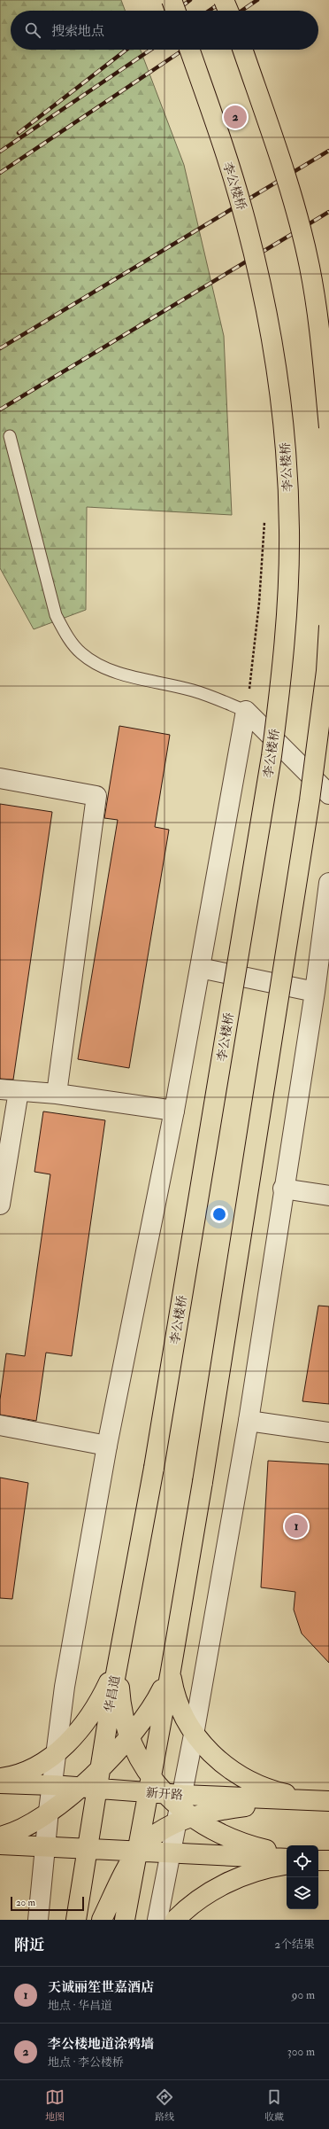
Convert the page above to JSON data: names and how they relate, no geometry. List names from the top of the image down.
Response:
{
  "streets": {
    "main road": ["李公楼桥", "华昌道", "新开路"]
  },
  "crossings": [
    ["李公楼桥", "华昌道"],
    ["华昌道", "新开路"]
  ],
  "scale_bar": "20 m",
  "page": {
    "search": "搜索地点",
    "pins": ["2", "1"],
    "scale": "20 m",
    "heading": ["附近", "2个结果"],
    "list": [
      {
        "mark": "1",
        "name": "天诚丽笙世嘉酒店",
        "note": "地点 · 华昌道",
        "value": "90 m"
      },
      {
        "mark": "2",
        "name": "李公楼地道涂鸦墙",
        "note": "地点 · 李公楼桥",
        "value": "300 m"
      }
    ],
    "nav": ["地图", "路线", "收藏"]
  }
}
